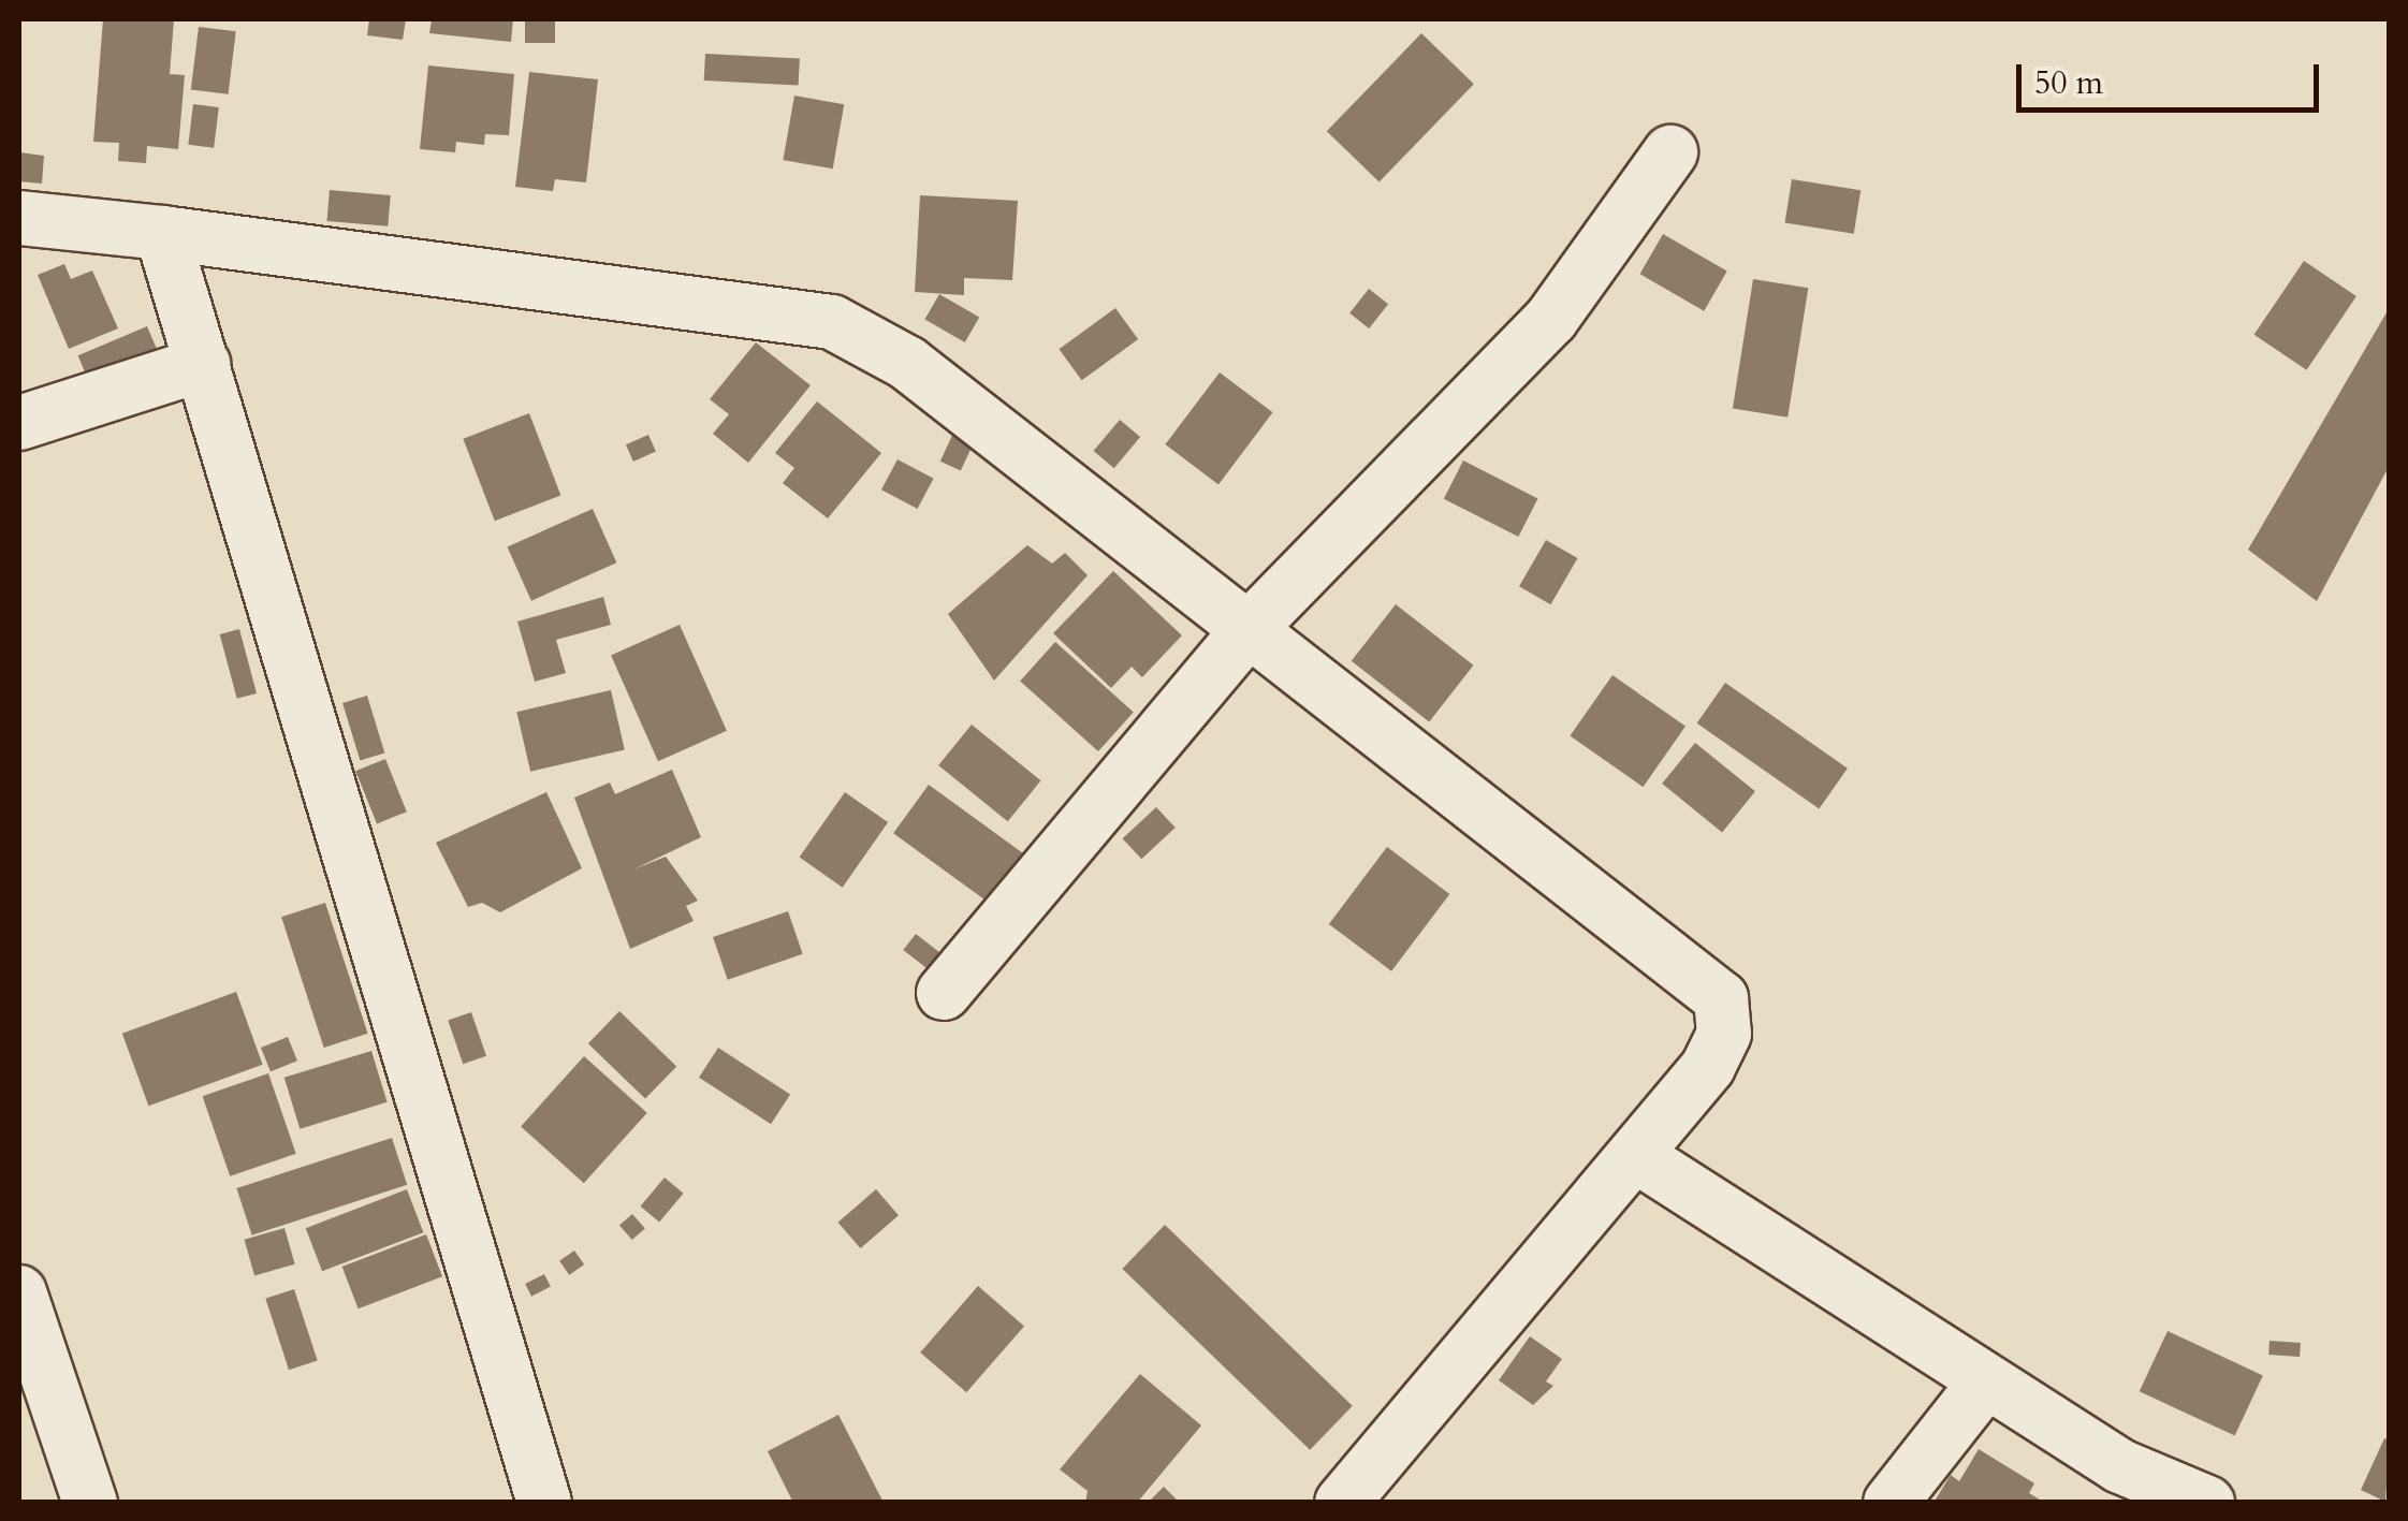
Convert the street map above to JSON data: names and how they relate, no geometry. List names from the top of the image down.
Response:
{
  "scale_bar": "50 m"
}
